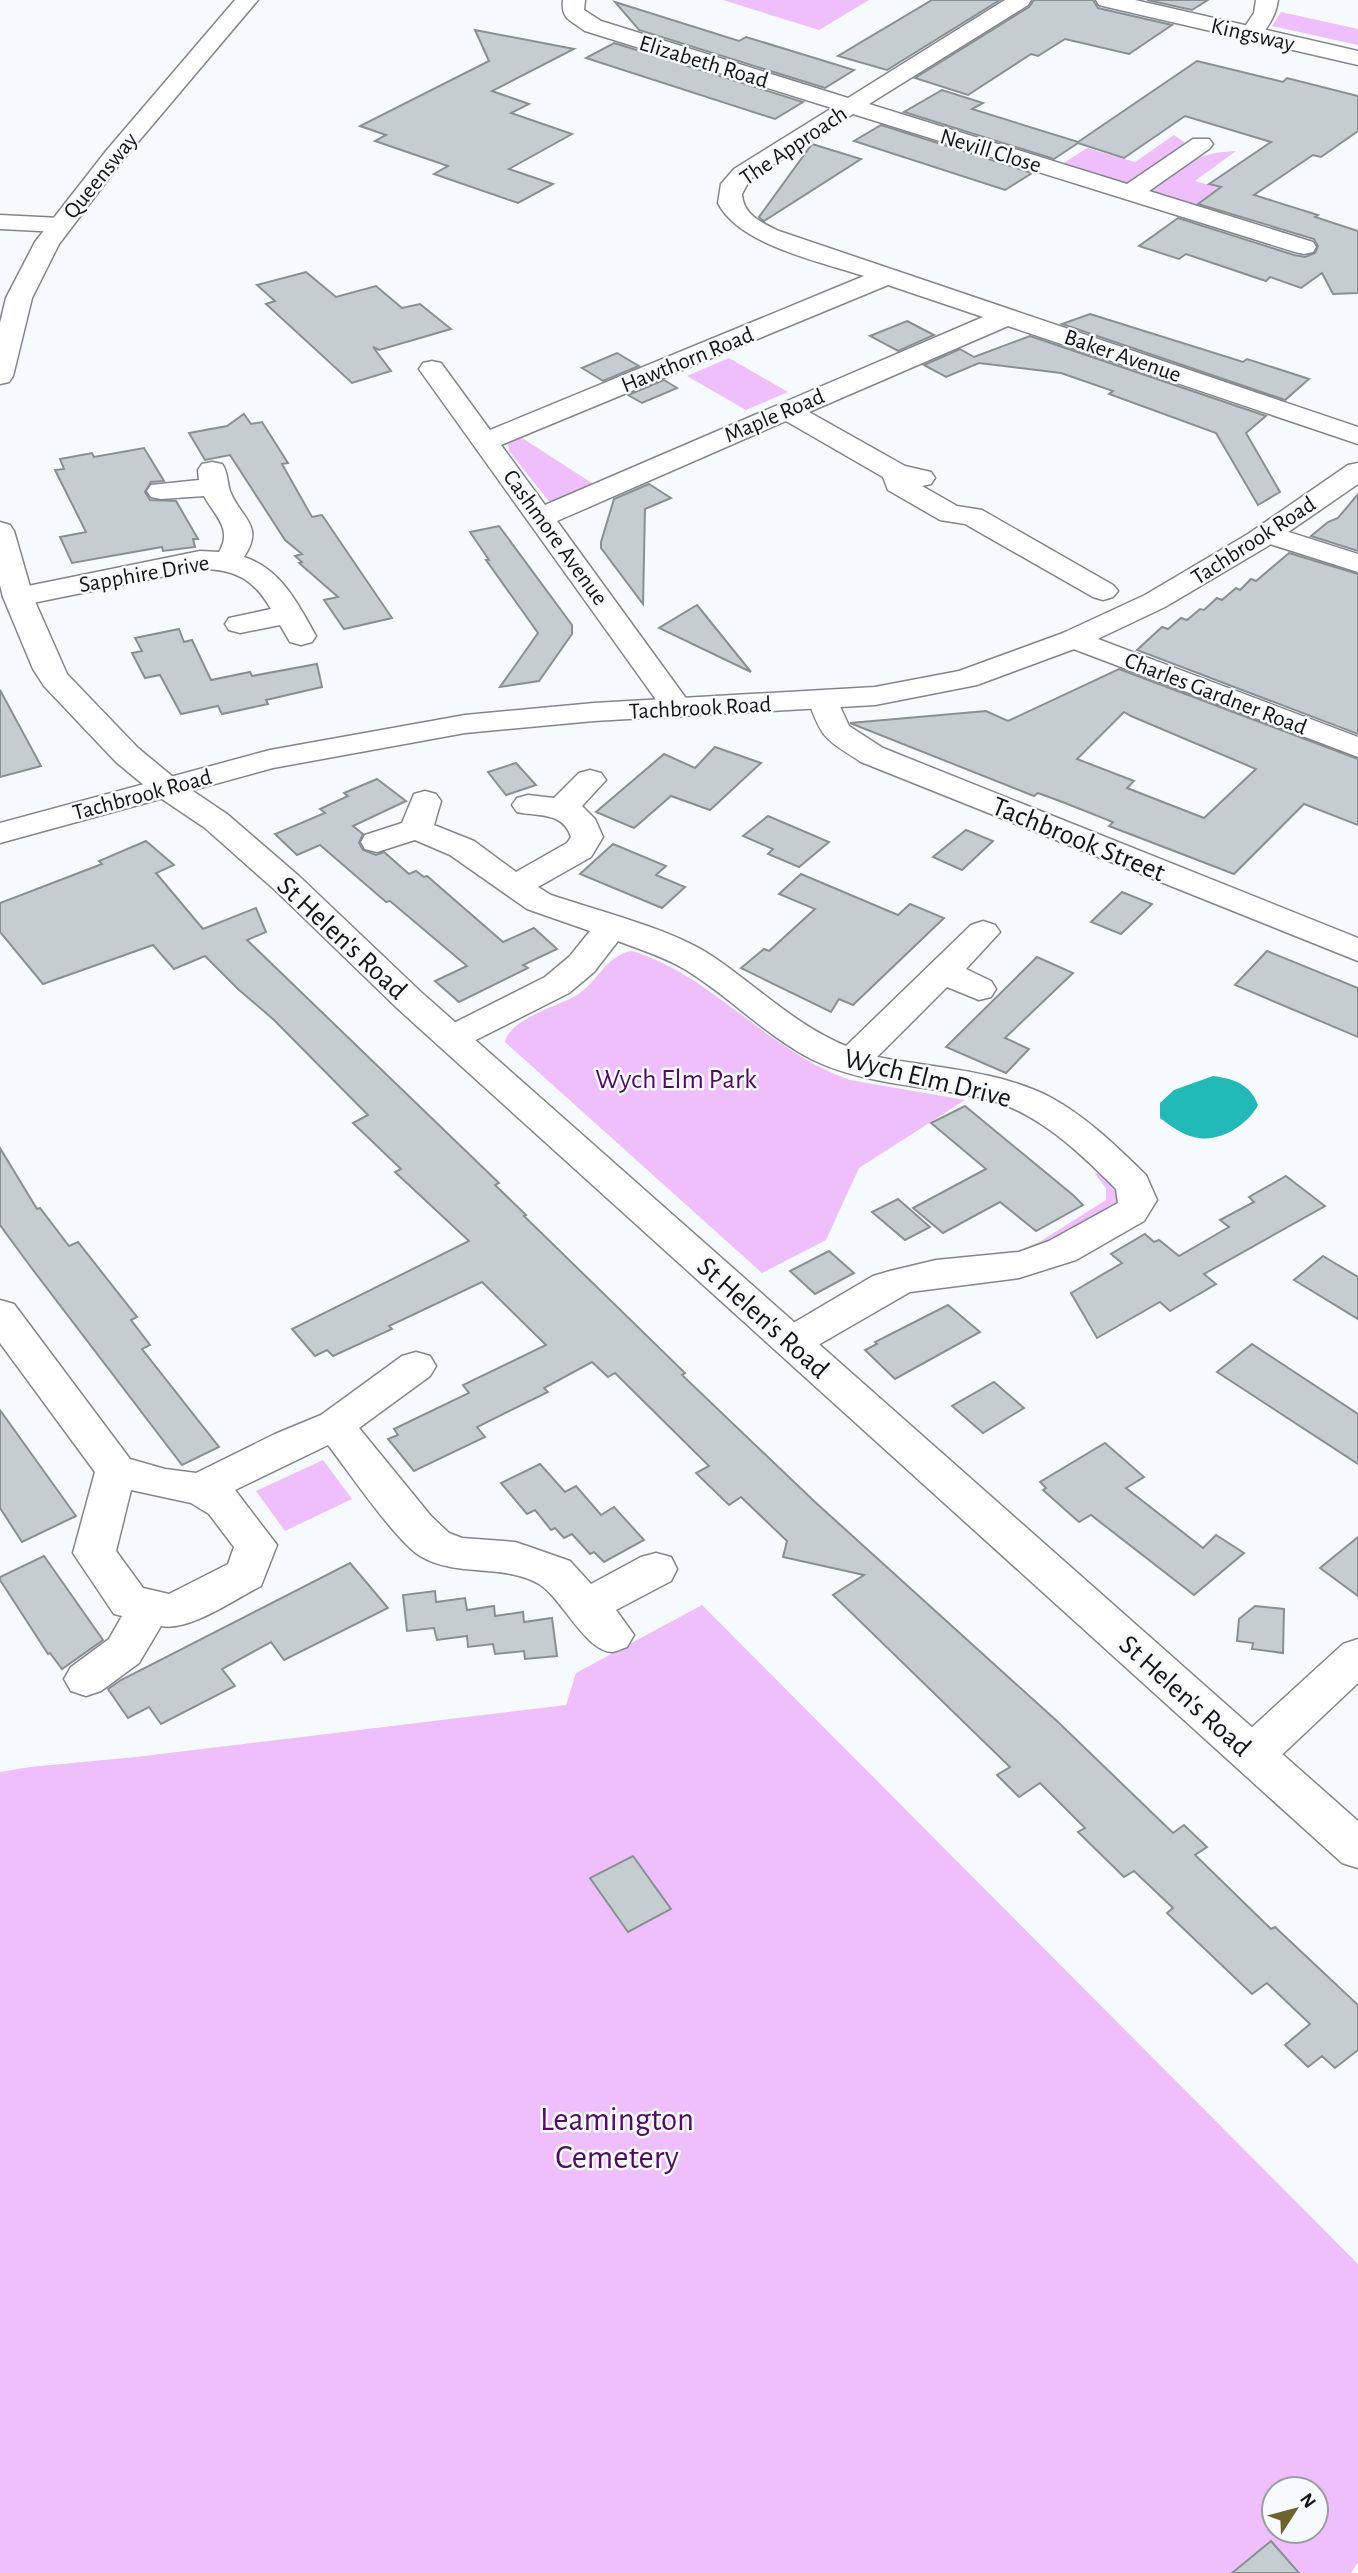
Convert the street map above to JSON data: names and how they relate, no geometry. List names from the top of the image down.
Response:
{
  "streets": {
    "street": [
      "Kingsway",
      "Elizabeth Road",
      "The Approach",
      "Nevill Close",
      "Queensway",
      "Baker Avenue",
      "Hawthorn Road",
      "Maple Road",
      "Cashmore Avenue",
      "Tachbrook Road",
      "Sapphire Drive",
      "Charles Gardner Road",
      "Tachbrook Street",
      "St Helen's Road",
      "Wych Elm Drive"
    ]
  },
  "crossings": [
    ["Elizabeth Road", "The Approach"],
    ["Elizabeth Road", "Nevill Close"],
    ["The Approach", "Nevill Close"],
    ["The Approach", "Baker Avenue"],
    ["The Approach", "Hawthorn Road"],
    ["Baker Avenue", "Hawthorn Road"],
    ["Baker Avenue", "Maple Road"],
    ["Hawthorn Road", "Cashmore Avenue"],
    ["Maple Road", "Cashmore Avenue"],
    ["Cashmore Avenue", "Tachbrook Road"],
    ["Tachbrook Road", "Charles Gardner Road"],
    ["Tachbrook Road", "Tachbrook Street"],
    ["Tachbrook Road", "St Helen's Road"],
    ["St Helen's Road", "Wych Elm Drive"]
  ],
  "parks": ["Wych Elm Park", "Leamington Cemetery"],
  "north": "top right"
}
